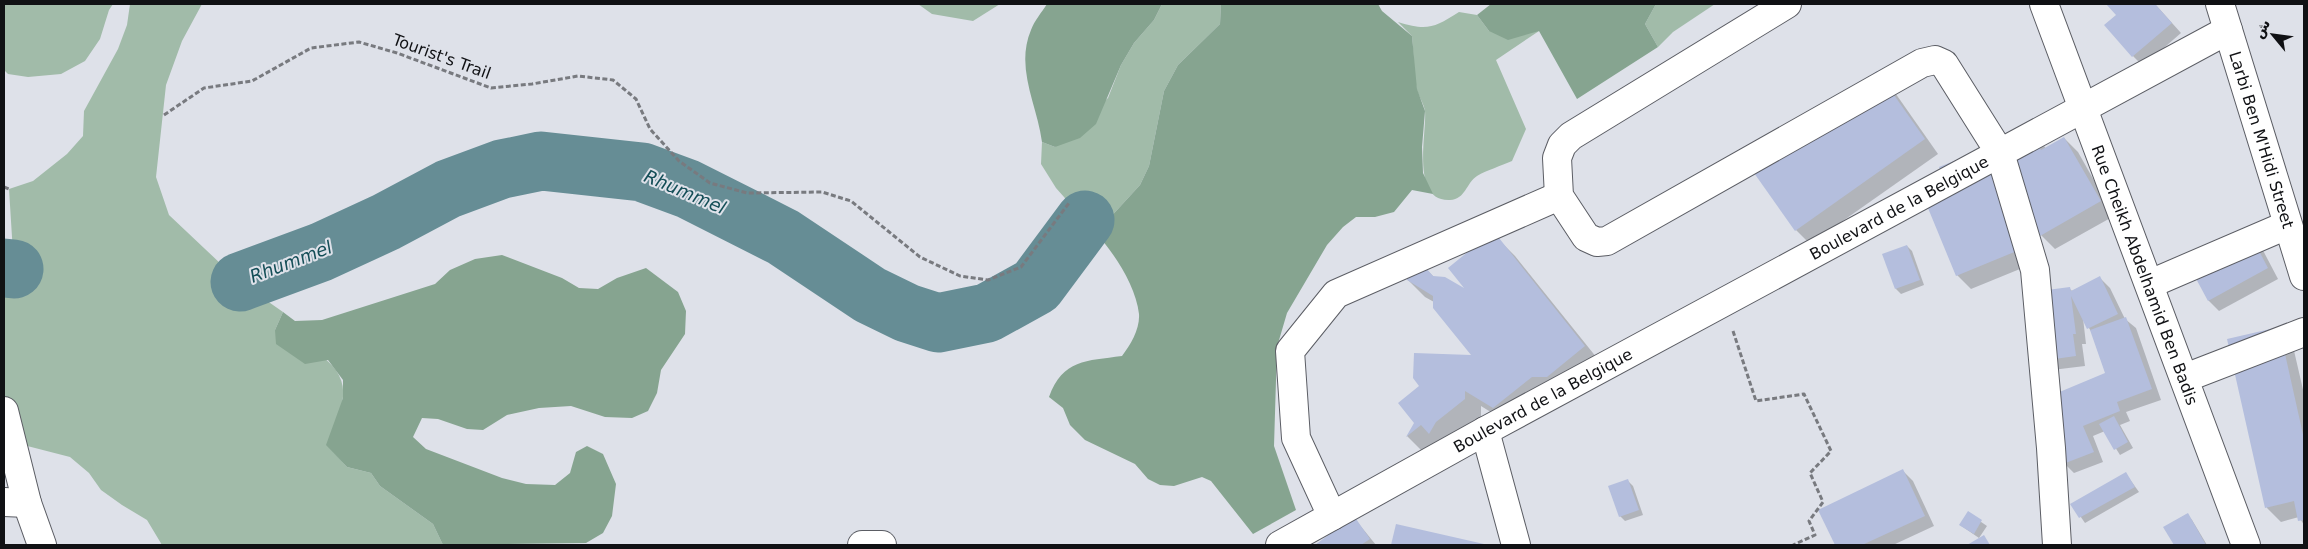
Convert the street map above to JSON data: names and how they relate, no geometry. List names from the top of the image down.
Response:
{
  "streets": {
    "main road": ["Larbi Ben M'Hidi Street", "Boulevard de la Belgique", "Rue Cheikh Abdelhamid Ben Badis"],
    "path": ["Tourist's Trail"]
  },
  "water": ["Rhummel"],
  "north": "top left"
}
